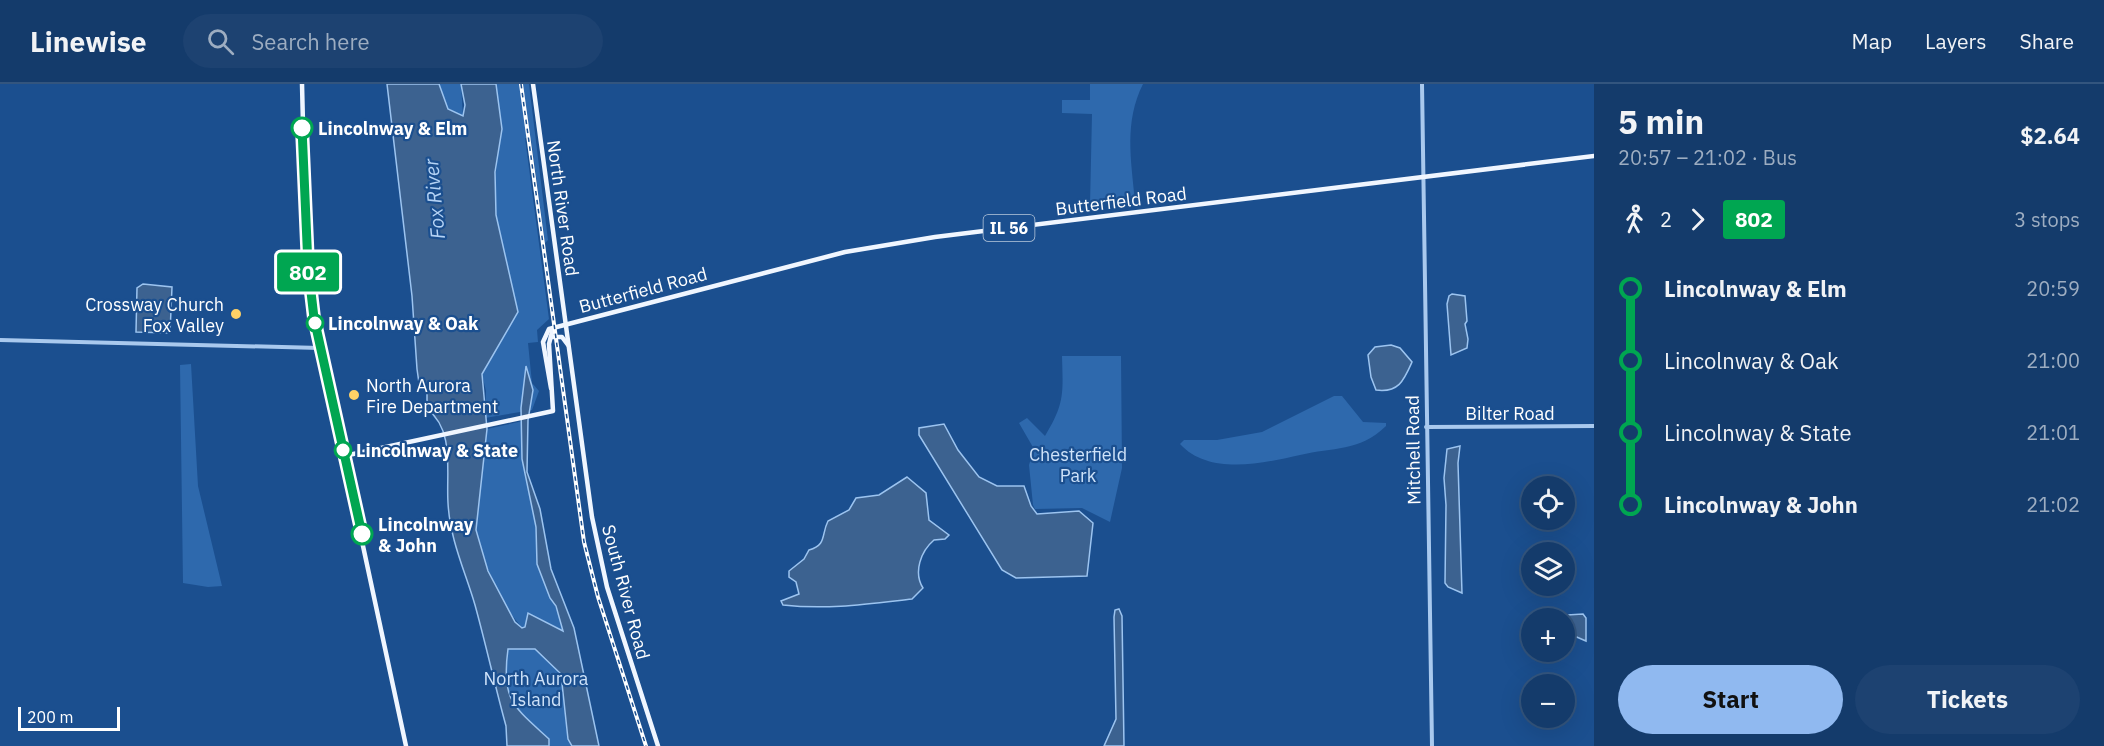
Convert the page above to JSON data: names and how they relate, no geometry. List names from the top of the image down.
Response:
{
  "streets": {
    "main road": [
      "Butterfield Road",
      "North River Road",
      "IL 56",
      "South River Road"
    ],
    "street": ["Bilter Road", "Mitchell Road"]
  },
  "crossings": [
    ["Butterfield Road", "North River Road"],
    ["Butterfield Road", "Mitchell Road"],
    ["North River Road", "South River Road"],
    ["Bilter Road", "Mitchell Road"]
  ],
  "water": ["Fox River"],
  "parks": ["Chesterfield Park", "North Aurora Island"],
  "places": [
    "Lincolnway & Elm",
    "Crossway Church Fox Valley",
    "Lincolnway & Oak",
    "North Aurora Fire Department",
    "Lincolnway & State",
    "Lincolnway & John"
  ],
  "lines": ["bus line 802"],
  "scale_bar": "200 m",
  "page": {
    "header": "Linewise",
    "search": "Search here",
    "nav": ["Map", "Layers", "Share"],
    "on_map": "802",
    "heading": ["5 min", "20:57 – 21:02 · Bus", "$2.64"],
    "legs": ["2", "802", "3 stops"],
    "list": [
      {
        "name": "Lincolnway & Elm",
        "value": "20:59"
      },
      {
        "name": "Lincolnway & Oak",
        "value": "21:00"
      },
      {
        "name": "Lincolnway & State",
        "value": "21:01"
      },
      {
        "name": "Lincolnway & John",
        "value": "21:02"
      }
    ],
    "map_buttons": ["+", "−"],
    "buttons": ["Start", "Tickets"],
    "scale": "200 m"
  }
}
